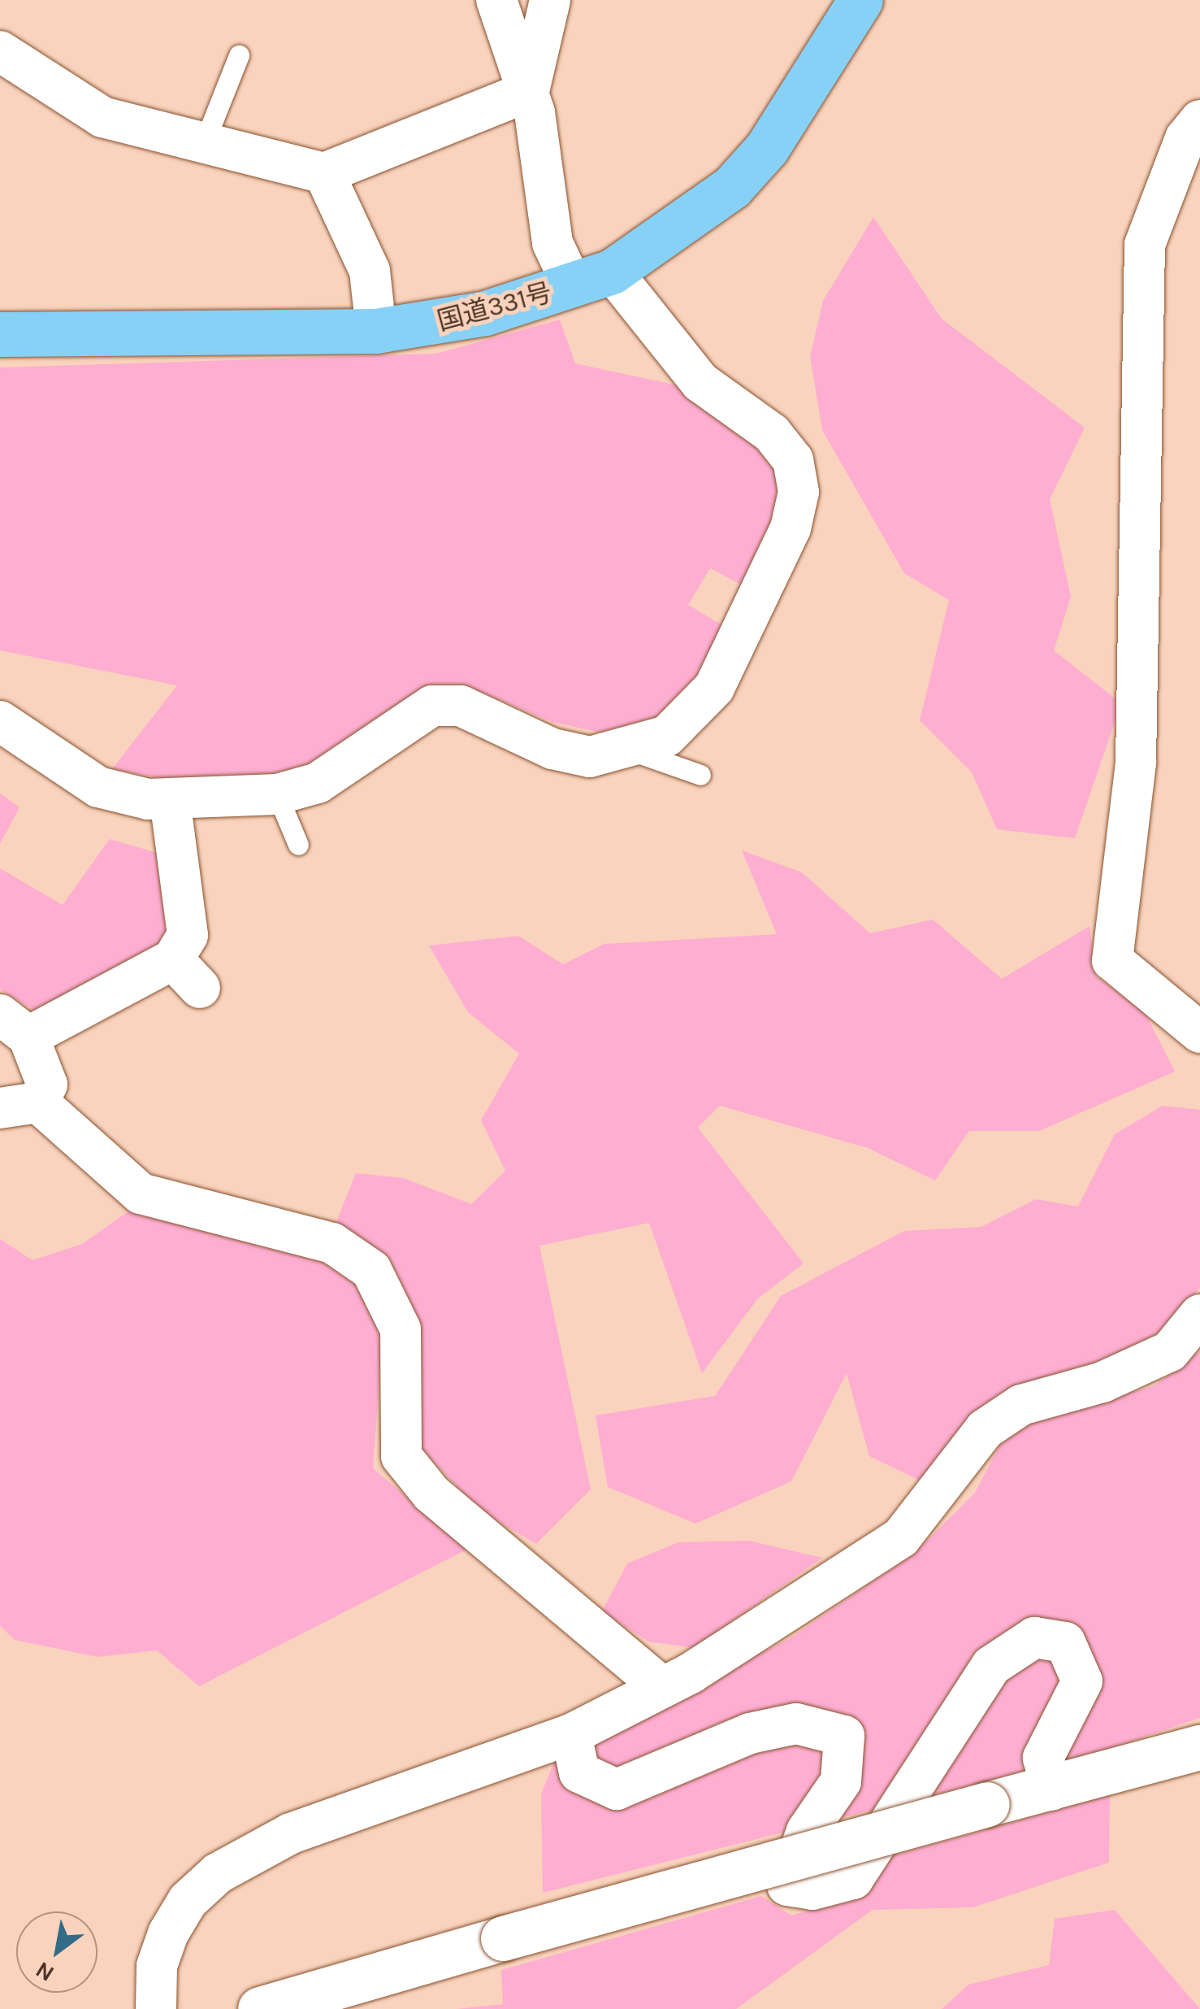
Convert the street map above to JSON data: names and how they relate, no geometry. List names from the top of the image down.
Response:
{
  "streets": {
    "highway": ["国道331号"]
  },
  "north": "bottom left"
}
